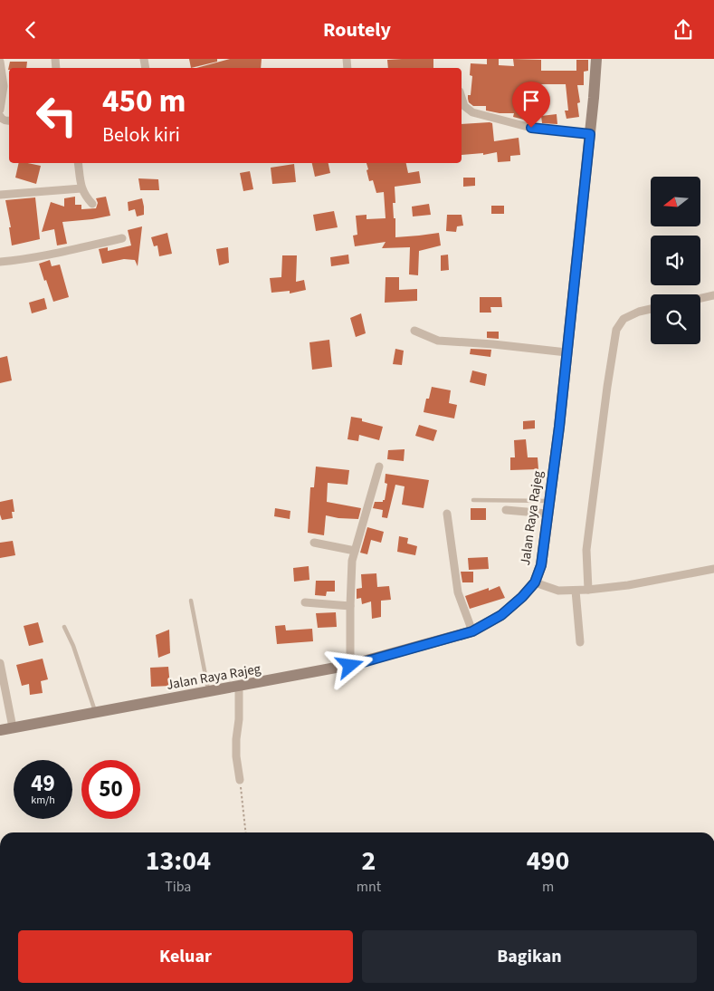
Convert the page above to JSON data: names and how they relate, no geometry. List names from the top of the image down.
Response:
{
  "streets": {
    "main road": ["Jalan Raya Rajeg"]
  },
  "north": "left",
  "page": {
    "header": "Routely",
    "turn": ["450 m", "Belok kiri"],
    "speed": "49 km/h",
    "limit": "50",
    "eta": [
      "13:04",
      "Tiba",
      "2",
      "mnt",
      "490",
      "m"
    ],
    "buttons": ["Keluar", "Bagikan"]
  }
}
